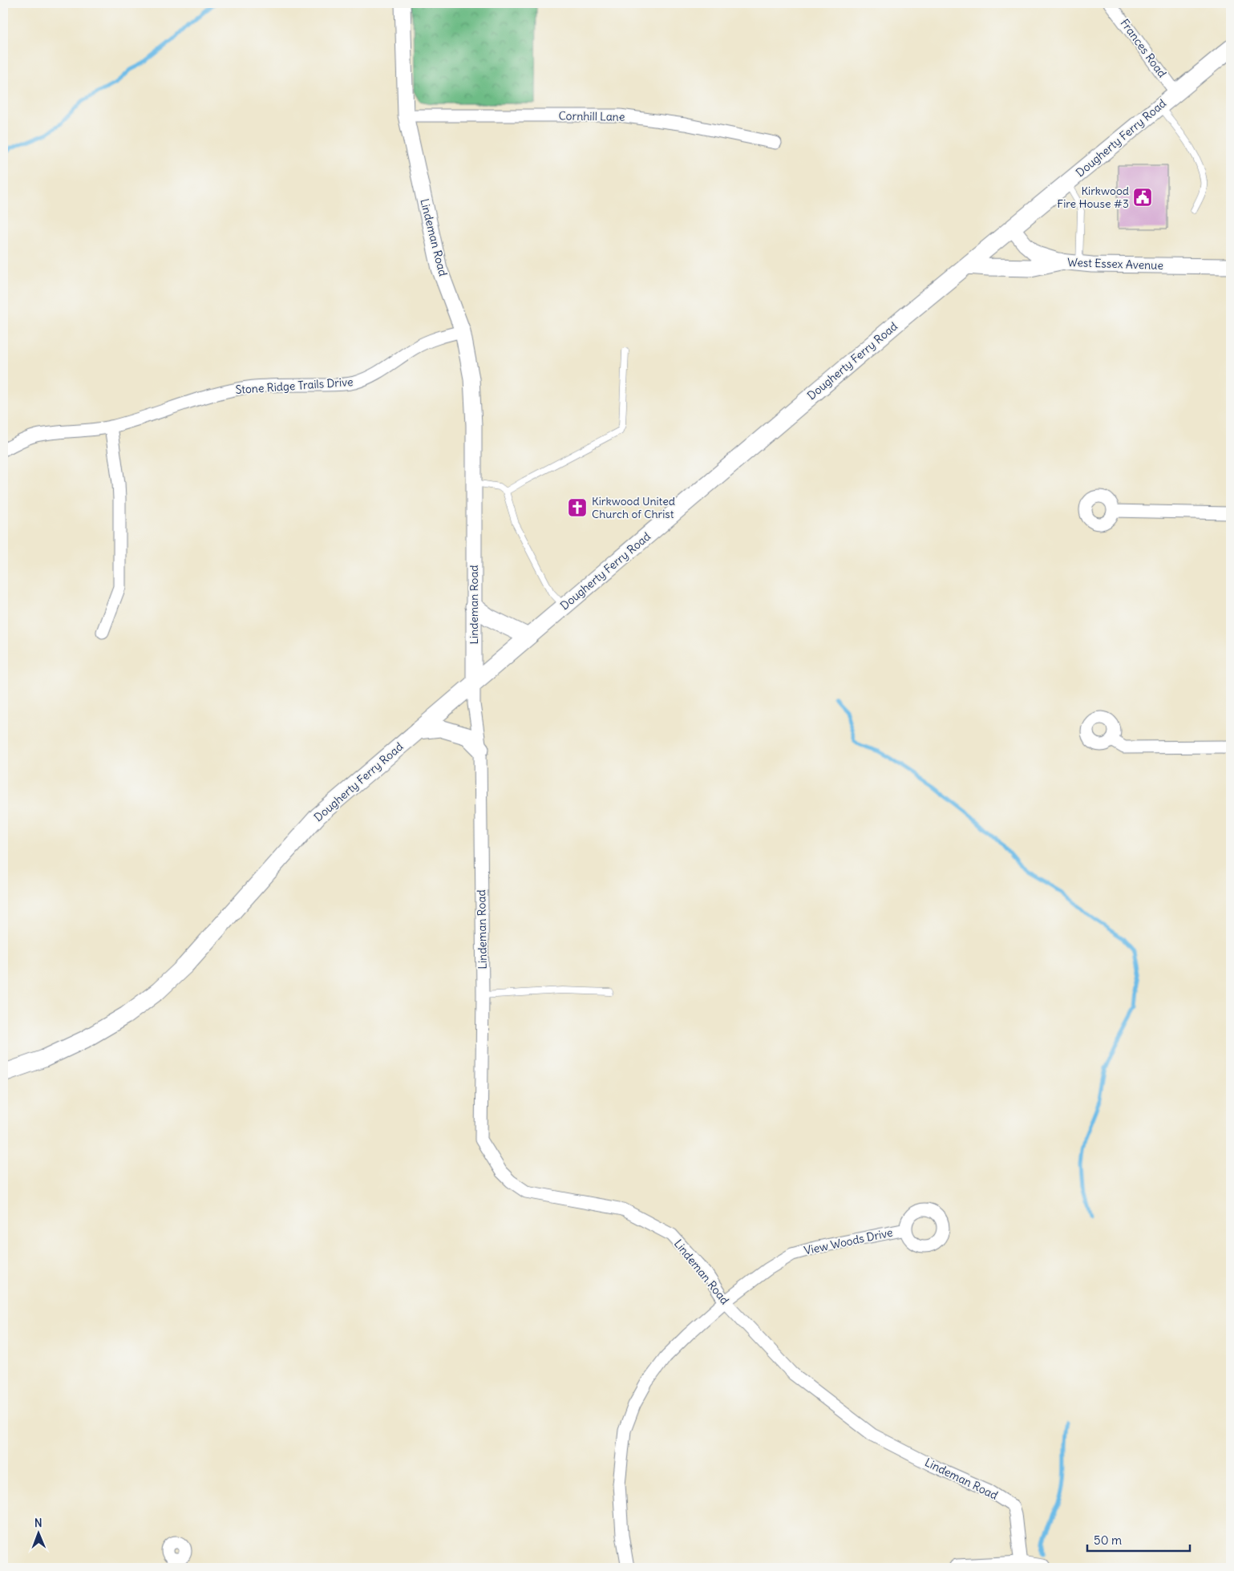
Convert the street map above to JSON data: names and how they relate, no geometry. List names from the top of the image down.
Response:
{
  "streets": {
    "main road": ["Dougherty Ferry Road"],
    "street": [
      "Frances Road",
      "Cornhill Lane",
      "Lindeman Road",
      "West Essex Avenue",
      "Stone Ridge Trails Drive",
      "View Woods Drive"
    ]
  },
  "crossings": [
    ["Frances Road", "Dougherty Ferry Road"],
    ["Cornhill Lane", "Lindeman Road"],
    ["Dougherty Ferry Road", "Lindeman Road"],
    ["Dougherty Ferry Road", "West Essex Avenue"],
    ["Lindeman Road", "Stone Ridge Trails Drive"],
    ["Lindeman Road", "View Woods Drive"]
  ],
  "places": {
    "public building": ["Kirkwood Fire House #3"],
    "church": ["Kirkwood United Church of Christ"]
  },
  "scale_bar": "50 m",
  "north": "top"
}
